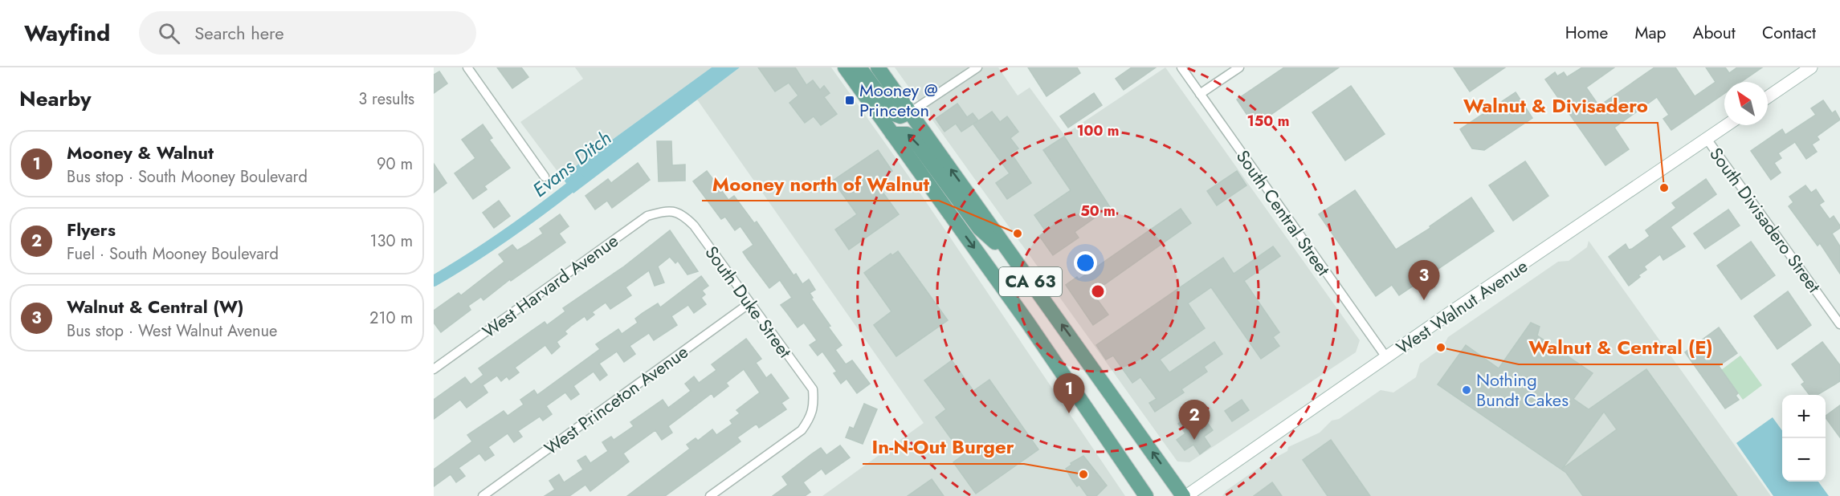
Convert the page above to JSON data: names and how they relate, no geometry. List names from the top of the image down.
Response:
{
  "streets": {
    "main road": ["CA 63", "West Walnut Avenue"],
    "street": [
      "South Central Street",
      "South Divisadero Street",
      "West Harvard Avenue",
      "South Duke Street",
      "West Princeton Avenue"
    ]
  },
  "crossings": [
    ["South Central Street", "West Walnut Avenue"],
    ["South Divisadero Street", "West Walnut Avenue"],
    ["CA 63", "West Walnut Avenue"],
    ["West Harvard Avenue", "South Duke Street"],
    ["South Duke Street", "West Princeton Avenue"]
  ],
  "water": ["Evans Ditch"],
  "places": {
    "transit": ["Mooney @ Princeton"],
    "other": [
      "Walnut & Divisadero",
      "Mooney north of Walnut",
      "Walnut & Central (E)",
      "Nothing Bundt Cakes",
      "In-N-Out Burger"
    ]
  },
  "north": "top left",
  "page": {
    "header": "Wayfind",
    "search": "Search here",
    "nav": [
      "Home",
      "Map",
      "About",
      "Contact"
    ],
    "heading": ["Nearby", "3 results"],
    "list": [
      {
        "mark": "1",
        "name": "Mooney & Walnut",
        "note": "Bus stop · South Mooney Boulevard",
        "value": "90 m"
      },
      {
        "mark": "2",
        "name": "Flyers",
        "note": "Fuel · South Mooney Boulevard",
        "value": "130 m"
      },
      {
        "mark": "3",
        "name": "Walnut & Central (W)",
        "note": "Bus stop · West Walnut Avenue",
        "value": "210 m"
      }
    ],
    "pins": ["3", "1", "2"],
    "map_buttons": ["+", "−"]
  },
  "rings": ["150 m", "100 m", "50 m"]
}
